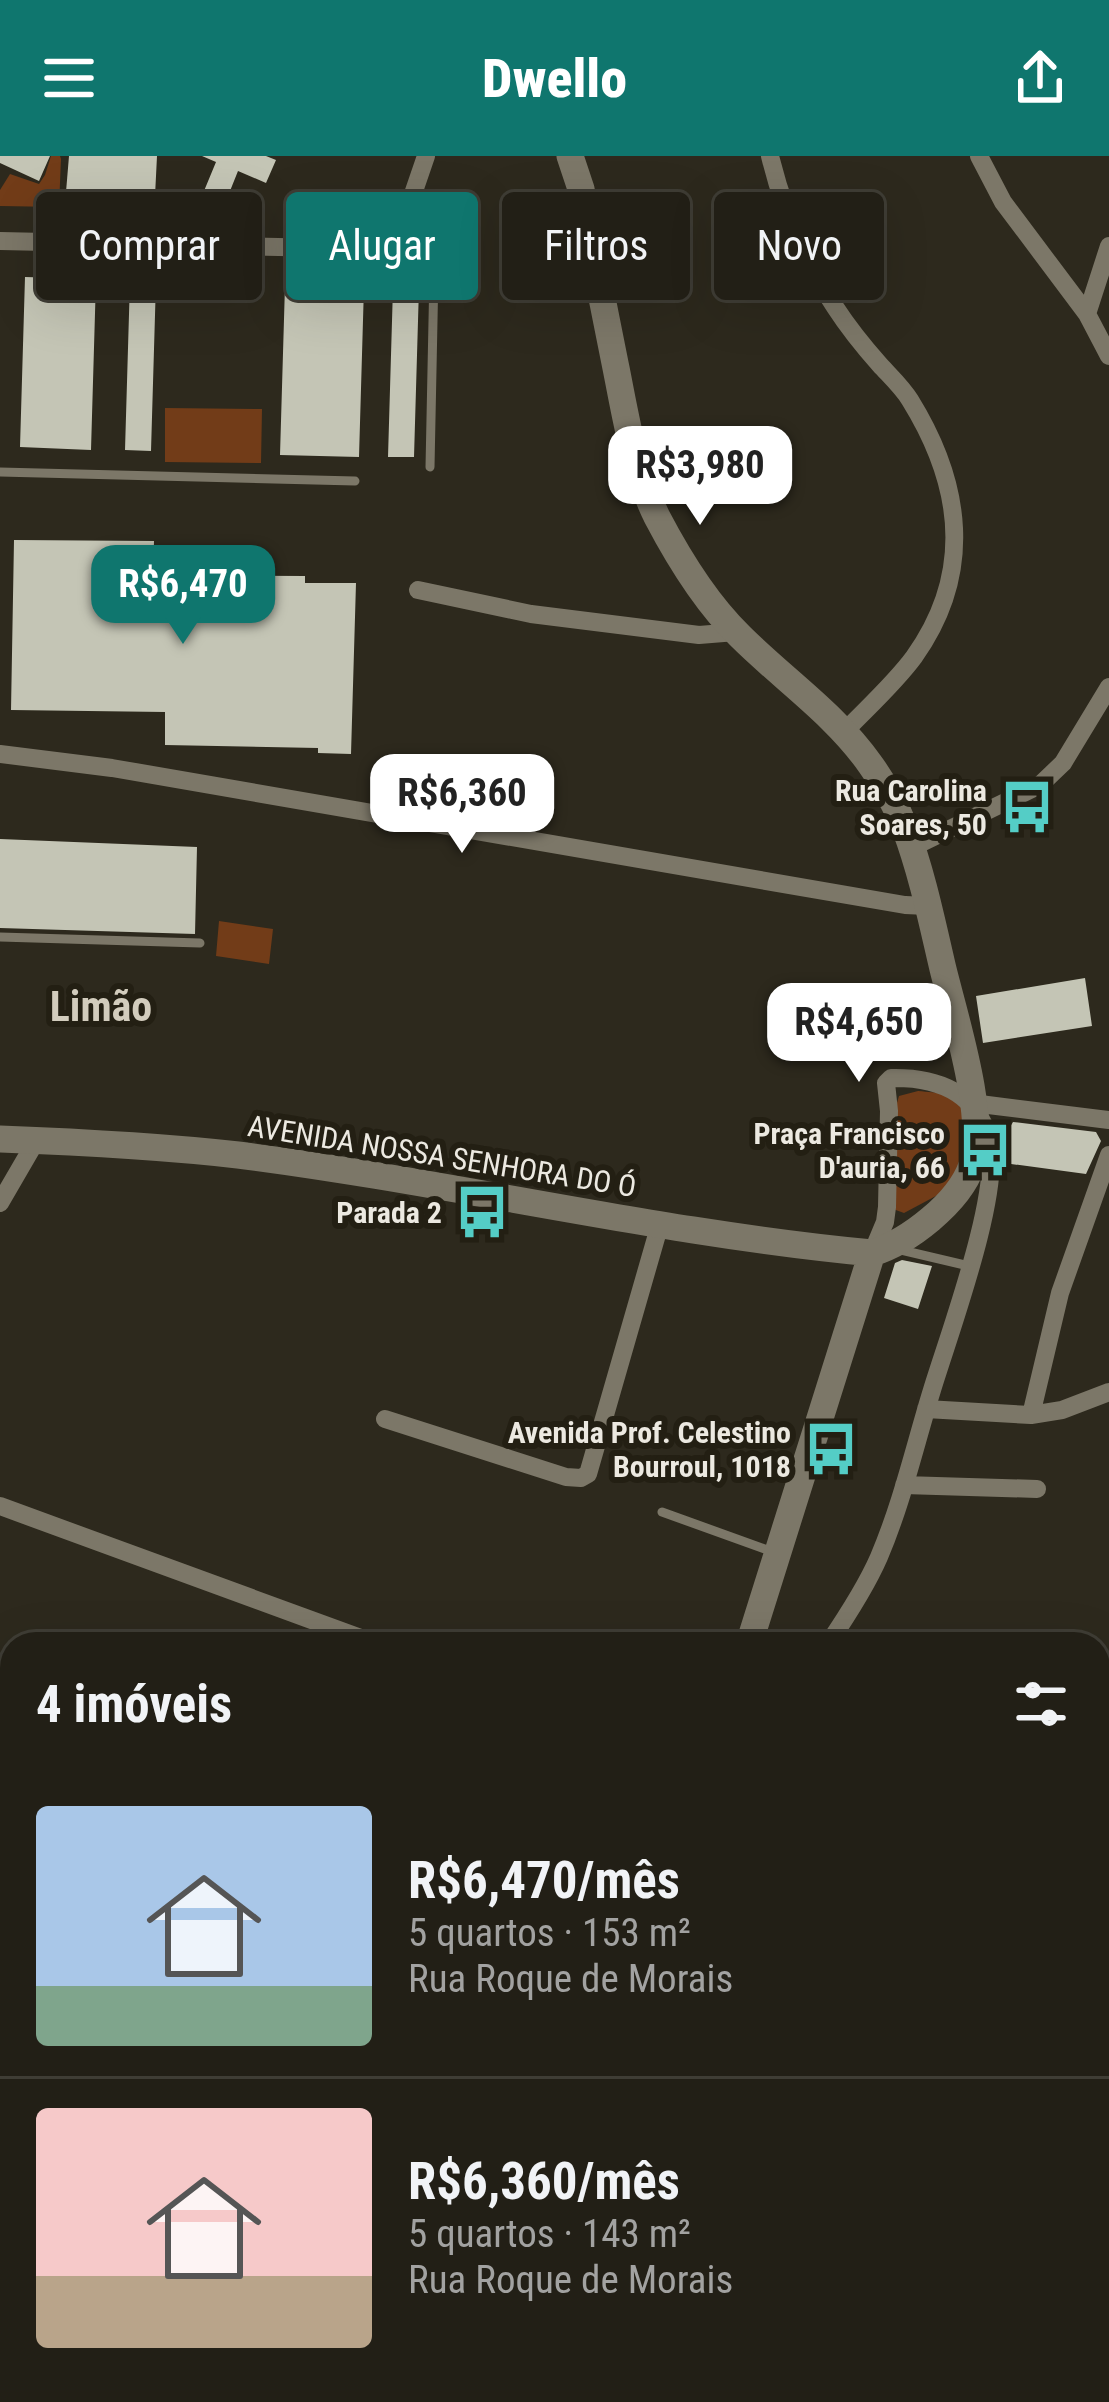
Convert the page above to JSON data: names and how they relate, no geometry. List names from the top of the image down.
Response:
{
  "streets": {
    "main road": ["AVENIDA NOSSA SENHORA DO Ó"]
  },
  "districts": ["Limão"],
  "places": {
    "bus stop": [
      "Rua Carolina Soares, 50",
      "Praça Francisco D'auria, 66",
      "Parada 2",
      "Avenida Prof. Celestino Bourroul, 1018"
    ]
  },
  "page": {
    "header": "Dwello",
    "chip": [
      "Comprar",
      "Alugar",
      "Filtros",
      "Novo"
    ],
    "price": [
      "R$3,980",
      "R$6,470",
      "R$6,360",
      "R$4,650"
    ],
    "heading": "4 imóveis",
    "list": [
      {
        "name": "R$6,470/mês",
        "note": "5 quartos · 153 m² · Rua Roque de Morais"
      },
      {
        "name": "R$6,360/mês",
        "note": "5 quartos · 143 m² · Rua Roque de Morais"
      }
    ]
  }
}
